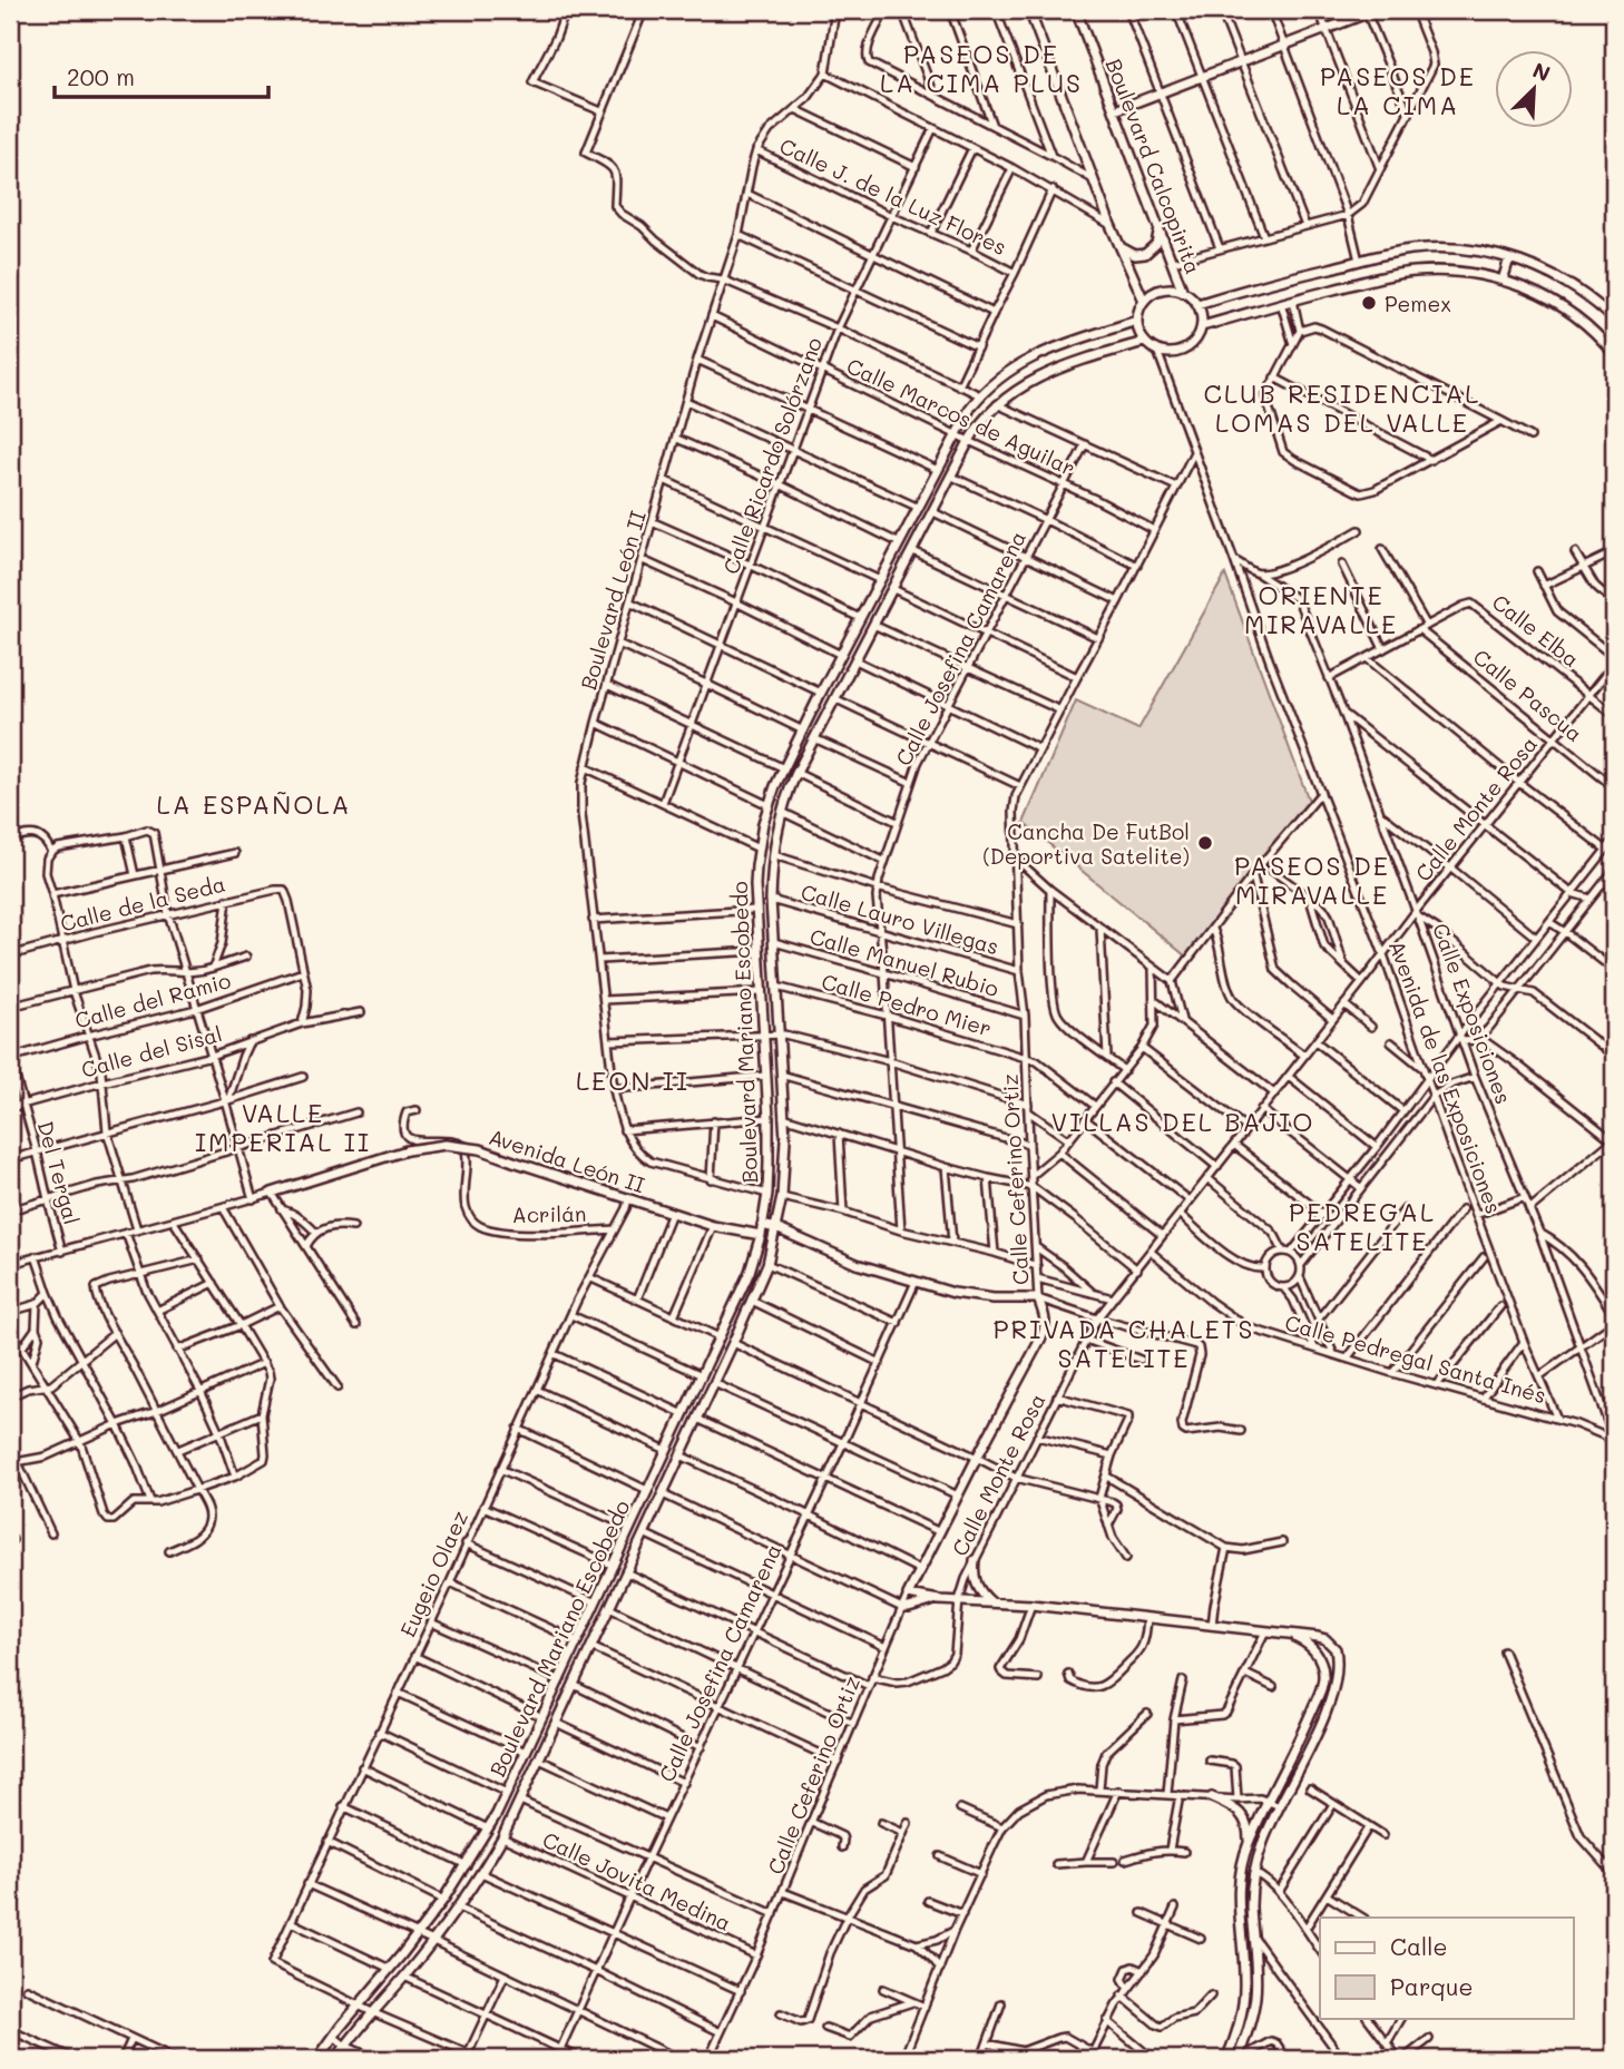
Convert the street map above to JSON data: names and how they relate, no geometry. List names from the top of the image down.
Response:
{
  "streets": {
    "street": [
      "Boulevard Calcopirita",
      "Calle J. de la Luz Flores",
      "Calle Marcos de Aguilar",
      "Calle Ricardo Solórzano",
      "Boulevard León II",
      "Calle Elba",
      "Calle Josefina Camarena",
      "Calle Pascua",
      "Calle Monte Rosa",
      "Calle de la Seda",
      "Calle Lauro Villegas",
      "Calle Manuel Rubio",
      "Calle del Ramio",
      "Calle Pedro Mier",
      "Calle Exposiciones",
      "Boulevard Mariano Escobedo",
      "Calle del Sisal",
      "Avenida de las Exposiciones",
      "Avenida León II",
      "Del Tergal",
      "Calle Ceferino Ortiz",
      "Acrilán",
      "Calle Pedregal Santa Inés",
      "Eugeio Olaez",
      "Calle Jovita Medina"
    ]
  },
  "crossings": [
    ["Boulevard Calcopirita", "Boulevard Mariano Escobedo"],
    ["Boulevard Calcopirita", "Avenida de las Exposiciones"],
    ["Calle J. de la Luz Flores", "Calle Ricardo Solórzano"],
    ["Calle J. de la Luz Flores", "Boulevard León II"],
    ["Calle Marcos de Aguilar", "Calle Ricardo Solórzano"],
    ["Calle Marcos de Aguilar", "Boulevard León II"],
    ["Calle Marcos de Aguilar", "Calle Josefina Camarena"],
    ["Calle Marcos de Aguilar", "Boulevard Mariano Escobedo"],
    ["Calle Marcos de Aguilar", "Calle Ceferino Ortiz"],
    ["Calle Elba", "Calle Pascua"],
    ["Calle Elba", "Calle Monte Rosa"],
    ["Calle Josefina Camarena", "Calle Lauro Villegas"],
    ["Calle Josefina Camarena", "Calle Manuel Rubio"],
    ["Calle Josefina Camarena", "Calle Pedro Mier"],
    ["Calle Josefina Camarena", "Calle Jovita Medina"],
    ["Calle Pascua", "Calle Monte Rosa"],
    ["Calle Monte Rosa", "Calle Exposiciones"],
    ["Calle Monte Rosa", "Avenida de las Exposiciones"],
    ["Calle Monte Rosa", "Calle Ceferino Ortiz"],
    ["Calle Monte Rosa", "Calle Pedregal Santa Inés"],
    ["Calle de la Seda", "Calle del Ramio"],
    ["Calle Lauro Villegas", "Boulevard Mariano Escobedo"],
    ["Calle Lauro Villegas", "Calle Ceferino Ortiz"],
    ["Calle Manuel Rubio", "Boulevard Mariano Escobedo"],
    ["Calle Manuel Rubio", "Calle Ceferino Ortiz"],
    ["Calle del Ramio", "Del Tergal"],
    ["Calle Pedro Mier", "Boulevard Mariano Escobedo"],
    ["Calle Pedro Mier", "Calle Ceferino Ortiz"],
    ["Calle Exposiciones", "Calle Pedregal Santa Inés"],
    ["Boulevard Mariano Escobedo", "Avenida de las Exposiciones"],
    ["Boulevard Mariano Escobedo", "Avenida León II"],
    ["Boulevard Mariano Escobedo", "Eugeio Olaez"],
    ["Boulevard Mariano Escobedo", "Calle Jovita Medina"],
    ["Calle del Sisal", "Del Tergal"],
    ["Avenida de las Exposiciones", "Calle Ceferino Ortiz"],
    ["Avenida de las Exposiciones", "Calle Pedregal Santa Inés"],
    ["Avenida León II", "Eugeio Olaez"],
    ["Calle Ceferino Ortiz", "Calle Jovita Medina"],
    ["Acrilán", "Eugeio Olaez"]
  ],
  "districts": [
    "PASEOS DE LA CIMA PLUS",
    "PASEOS DE LA CIMA",
    "CLUB RESIDENCIAL LOMAS DEL VALLE",
    "ORIENTE MIRAVALLE",
    "LA ESPAÑOLA",
    "PASEOS DE MIRAVALLE",
    "LEON II",
    "VALLE IMPERIAL II",
    "VILLAS DEL BAJIO",
    "PEDREGAL SATELITE",
    "PRIVADA CHALETS SATELITE"
  ],
  "places": ["Pemex", "Cancha De FutBol (Deportiva Satelite)"],
  "legend": ["Calle", "Parque"],
  "scale_bar": "200 m",
  "north": "top right"
}
